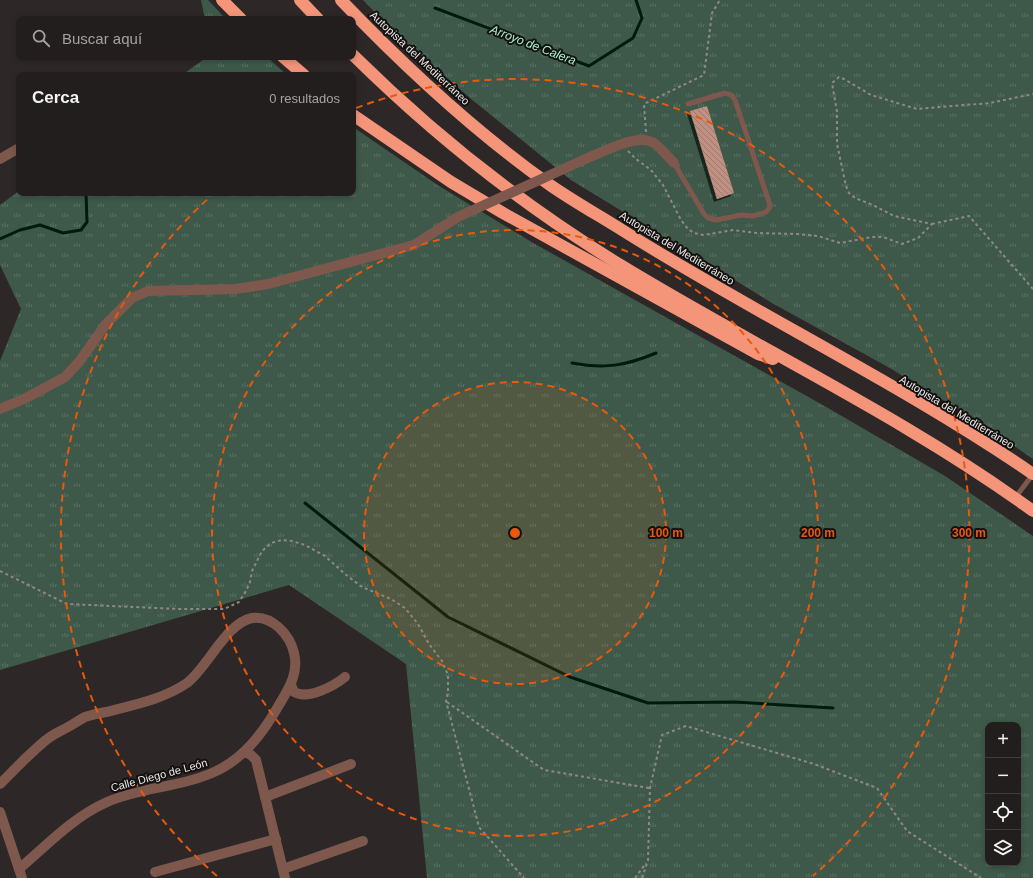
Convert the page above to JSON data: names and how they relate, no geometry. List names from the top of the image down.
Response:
{
  "streets": {
    "highway": ["Autopista del Mediterráneo"],
    "street": ["Calle Diego de León"]
  },
  "water": ["Arroyo de Calera"],
  "page": {
    "search": "Buscar aquí",
    "heading": ["Cerca", "0 resultados"],
    "map_buttons": ["+", "−"]
  },
  "rings": ["100 m", "200 m", "300 m"]
}
